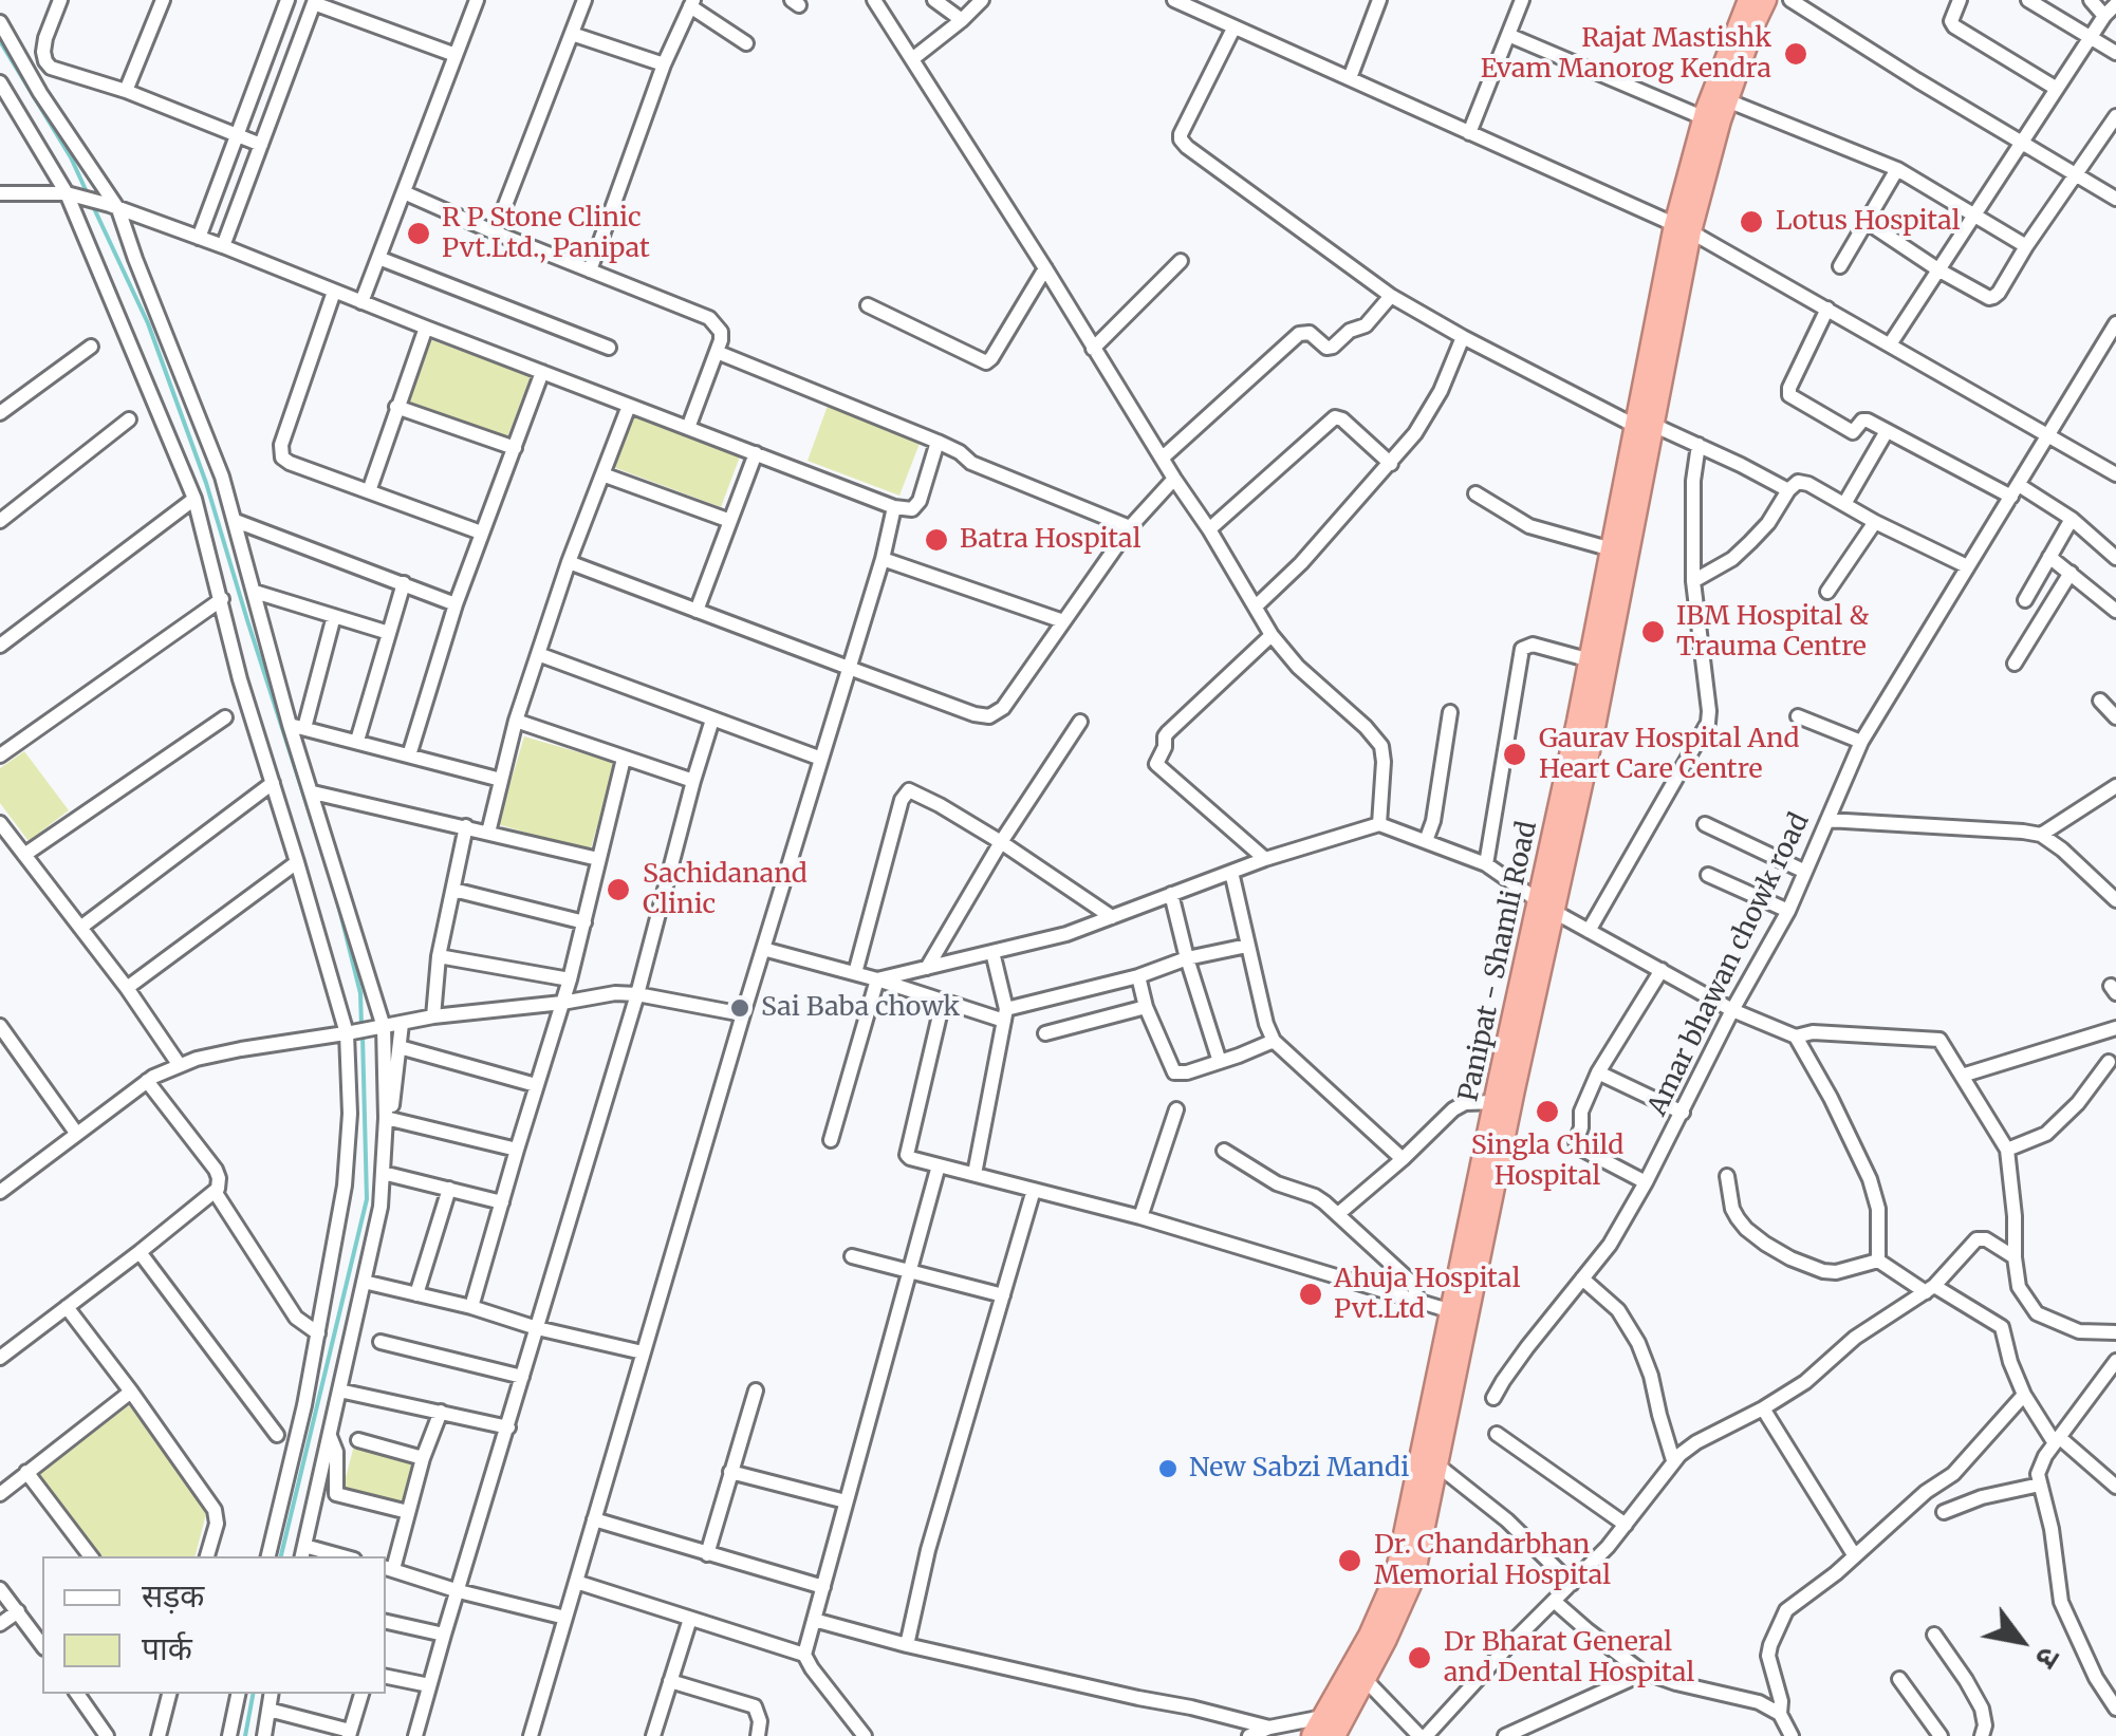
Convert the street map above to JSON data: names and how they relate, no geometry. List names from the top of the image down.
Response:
{
  "streets": {
    "highway": ["Panipat - Shamli Road"],
    "street": ["Amar bhawan chowk road"]
  },
  "places": [
    "Rajat Mastishk Evam Manorog Kendra",
    "Lotus Hospital",
    "R P Stone Clinic Pvt.Ltd., Panipat",
    "Batra Hospital",
    "IBM Hospital & Trauma Centre",
    "Gaurav Hospital And Heart Care Centre",
    "Sachidanand Clinic",
    "Sai Baba chowk",
    "Singla Child Hospital",
    "Ahuja Hospital Pvt.Ltd",
    "New Sabzi Mandi",
    "Dr. Chandarbhan Memorial Hospital",
    "Dr Bharat General and Dental Hospital"
  ],
  "legend": ["सड़क", "पार्क"],
  "north": "bottom right"
}
